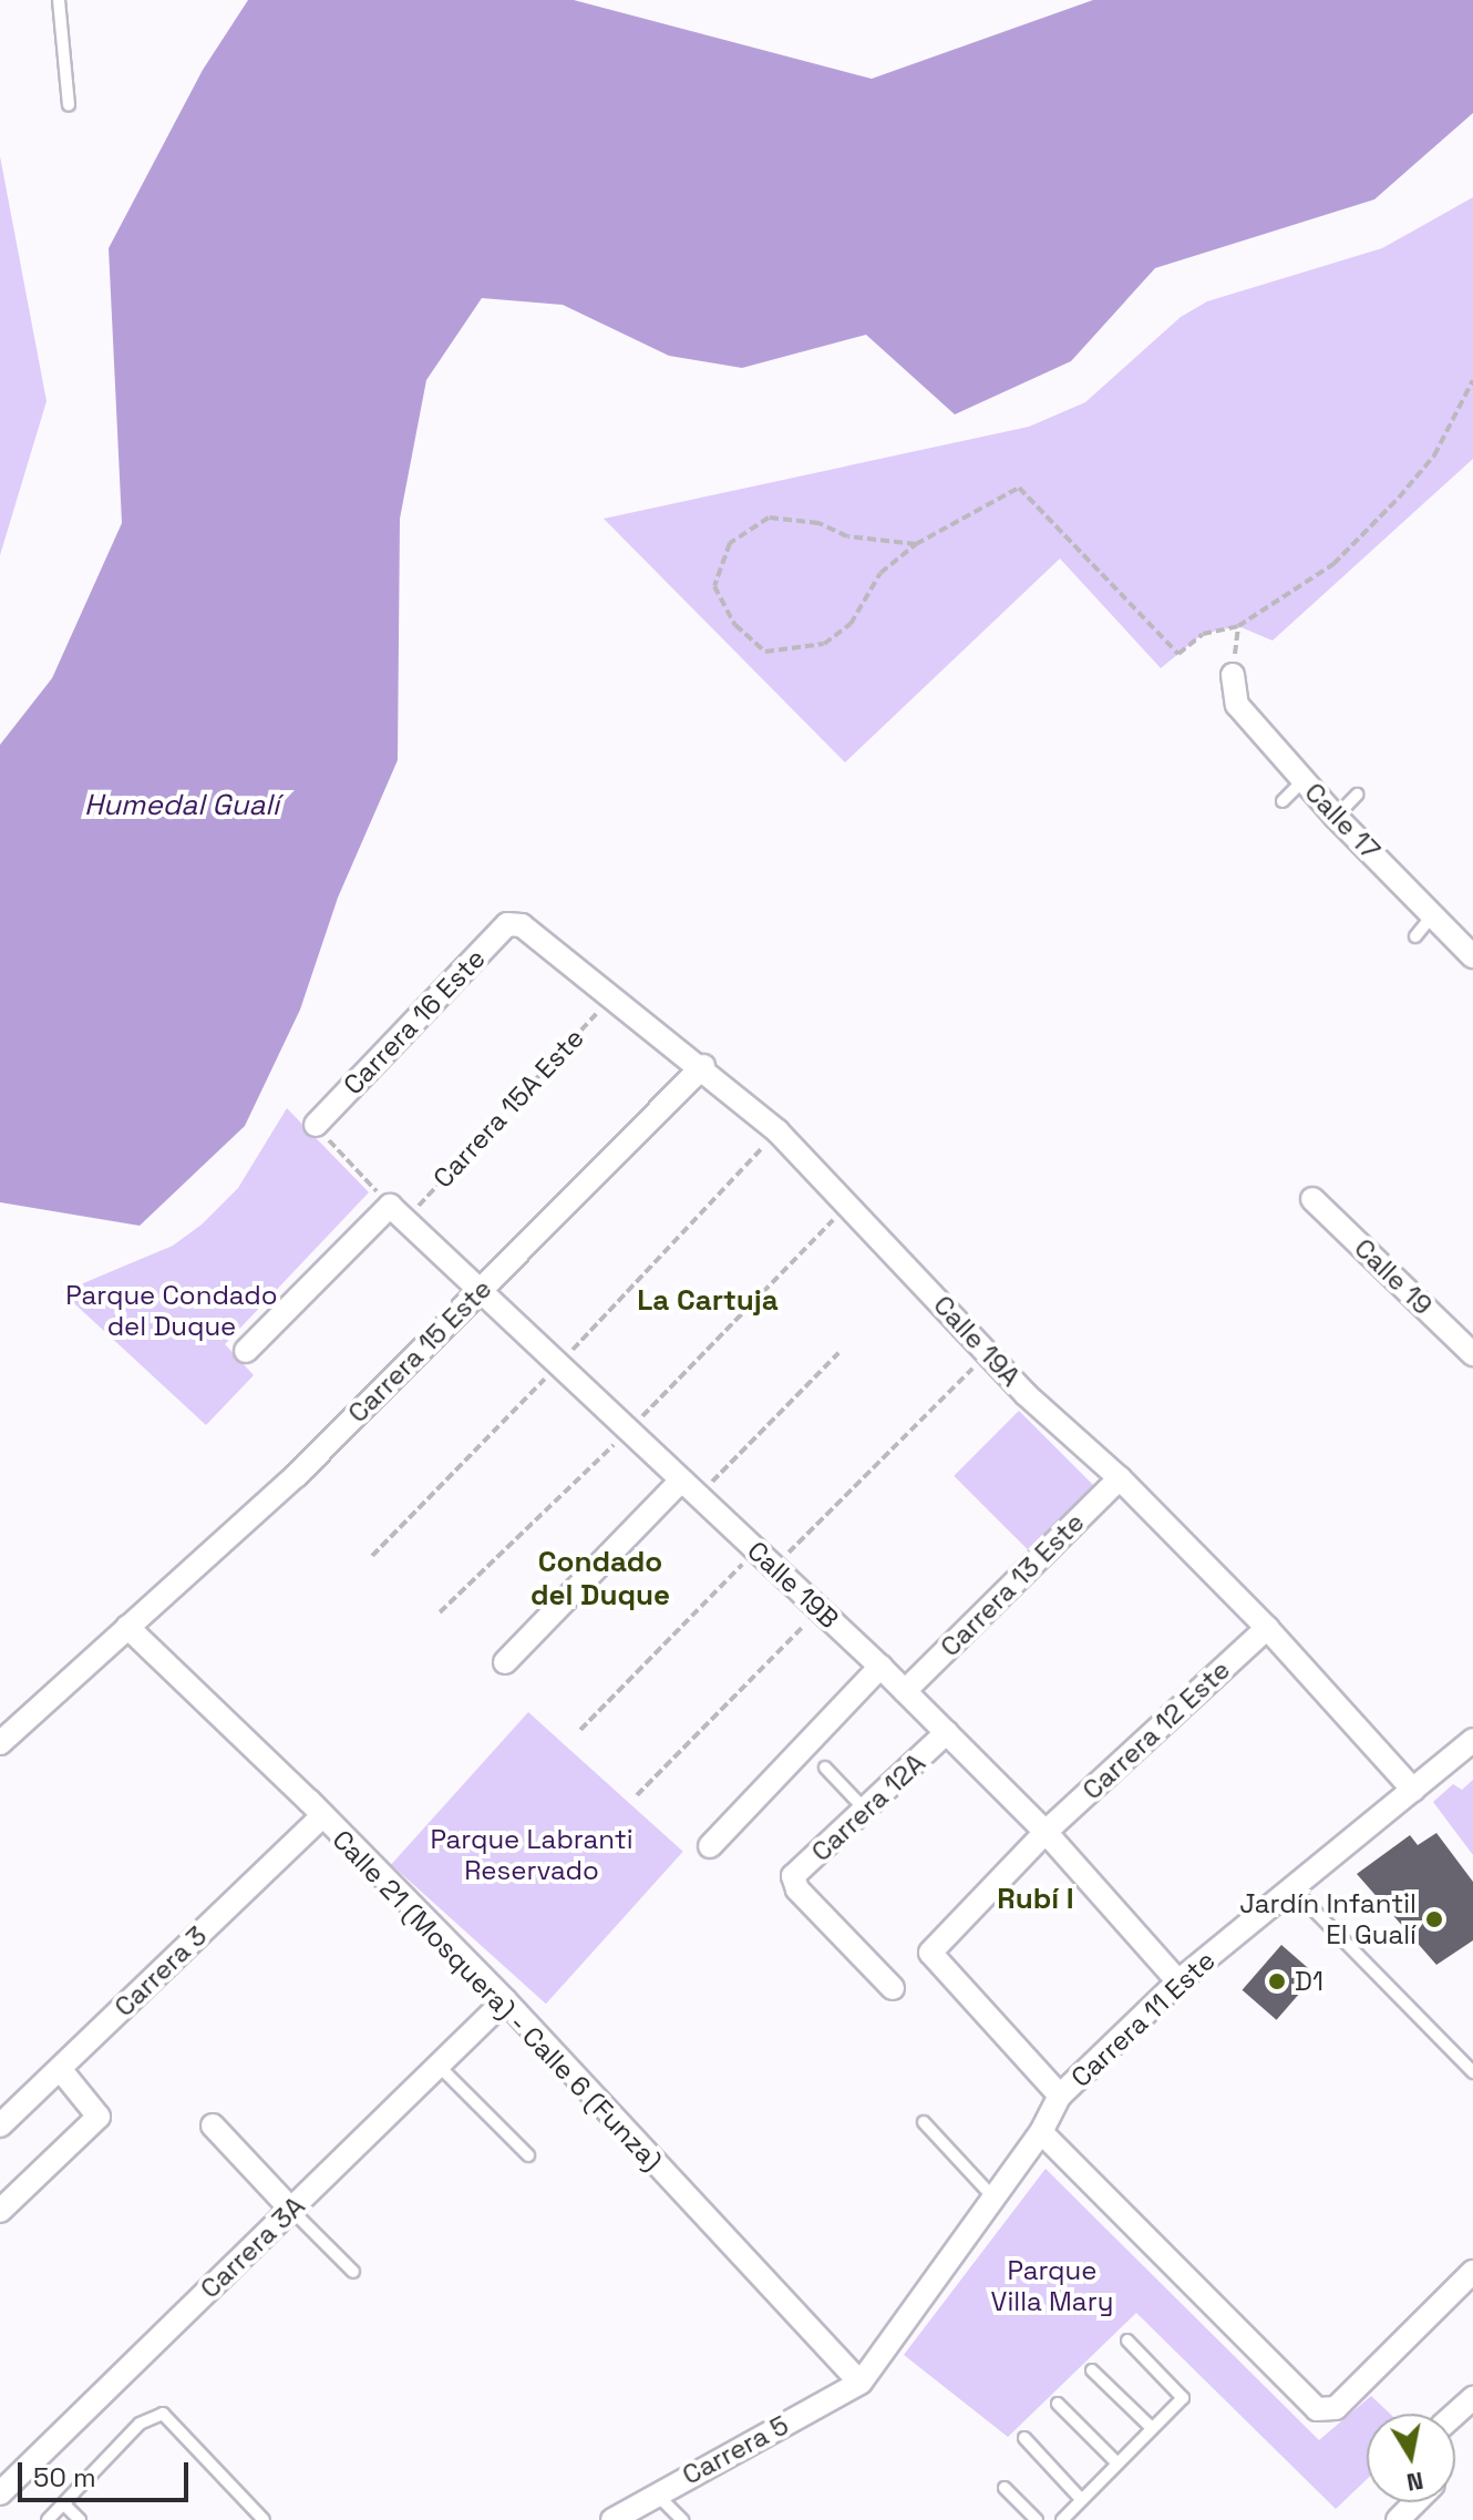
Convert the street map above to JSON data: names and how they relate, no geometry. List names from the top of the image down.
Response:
{
  "streets": {
    "street": [
      "Calle 17",
      "Carrera 16 Este",
      "Calle 19",
      "Calle 19A",
      "Carrera 15 Este",
      "Calle 19B",
      "Carrera 13 Este",
      "Carrera 12 Este",
      "Carrera 12A",
      "Carrera 3",
      "Calle 21 (Mosquera) - Calle 6 (Funza)",
      "Carrera 11 Este",
      "Carrera 3A",
      "Carrera 5"
    ],
    "path": ["Carrera 15A Este"]
  },
  "crossings": [
    ["Carrera 16 Este", "Calle 19A"],
    ["Carrera 15A Este", "Calle 19A"],
    ["Carrera 15A Este", "Calle 19B"],
    ["Calle 19A", "Carrera 15 Este"],
    ["Calle 19A", "Carrera 13 Este"],
    ["Calle 19A", "Carrera 12 Este"],
    ["Calle 19A", "Carrera 11 Este"],
    ["Carrera 15 Este", "Calle 19B"],
    ["Carrera 15 Este", "Calle 21 (Mosquera) - Calle 6 (Funza)"],
    ["Calle 19B", "Carrera 13 Este"],
    ["Calle 19B", "Carrera 12 Este"],
    ["Calle 19B", "Carrera 12A"],
    ["Calle 19B", "Carrera 11 Este"],
    ["Carrera 12 Este", "Carrera 11 Este"],
    ["Carrera 3", "Calle 21 (Mosquera) - Calle 6 (Funza)"],
    ["Calle 21 (Mosquera) - Calle 6 (Funza)", "Carrera 3A"],
    ["Calle 21 (Mosquera) - Calle 6 (Funza)", "Carrera 5"]
  ],
  "districts": ["La Cartuja", "Condado del Duque", "Rubí I"],
  "water": ["Humedal Gualí"],
  "parks": ["Parque Condado del Duque", "Parque Labranti Reservado", "Parque Villa Mary"],
  "places": ["Jardín Infantil El Gualí", "D1"],
  "scale_bar": "50 m",
  "north": "bottom"
}
